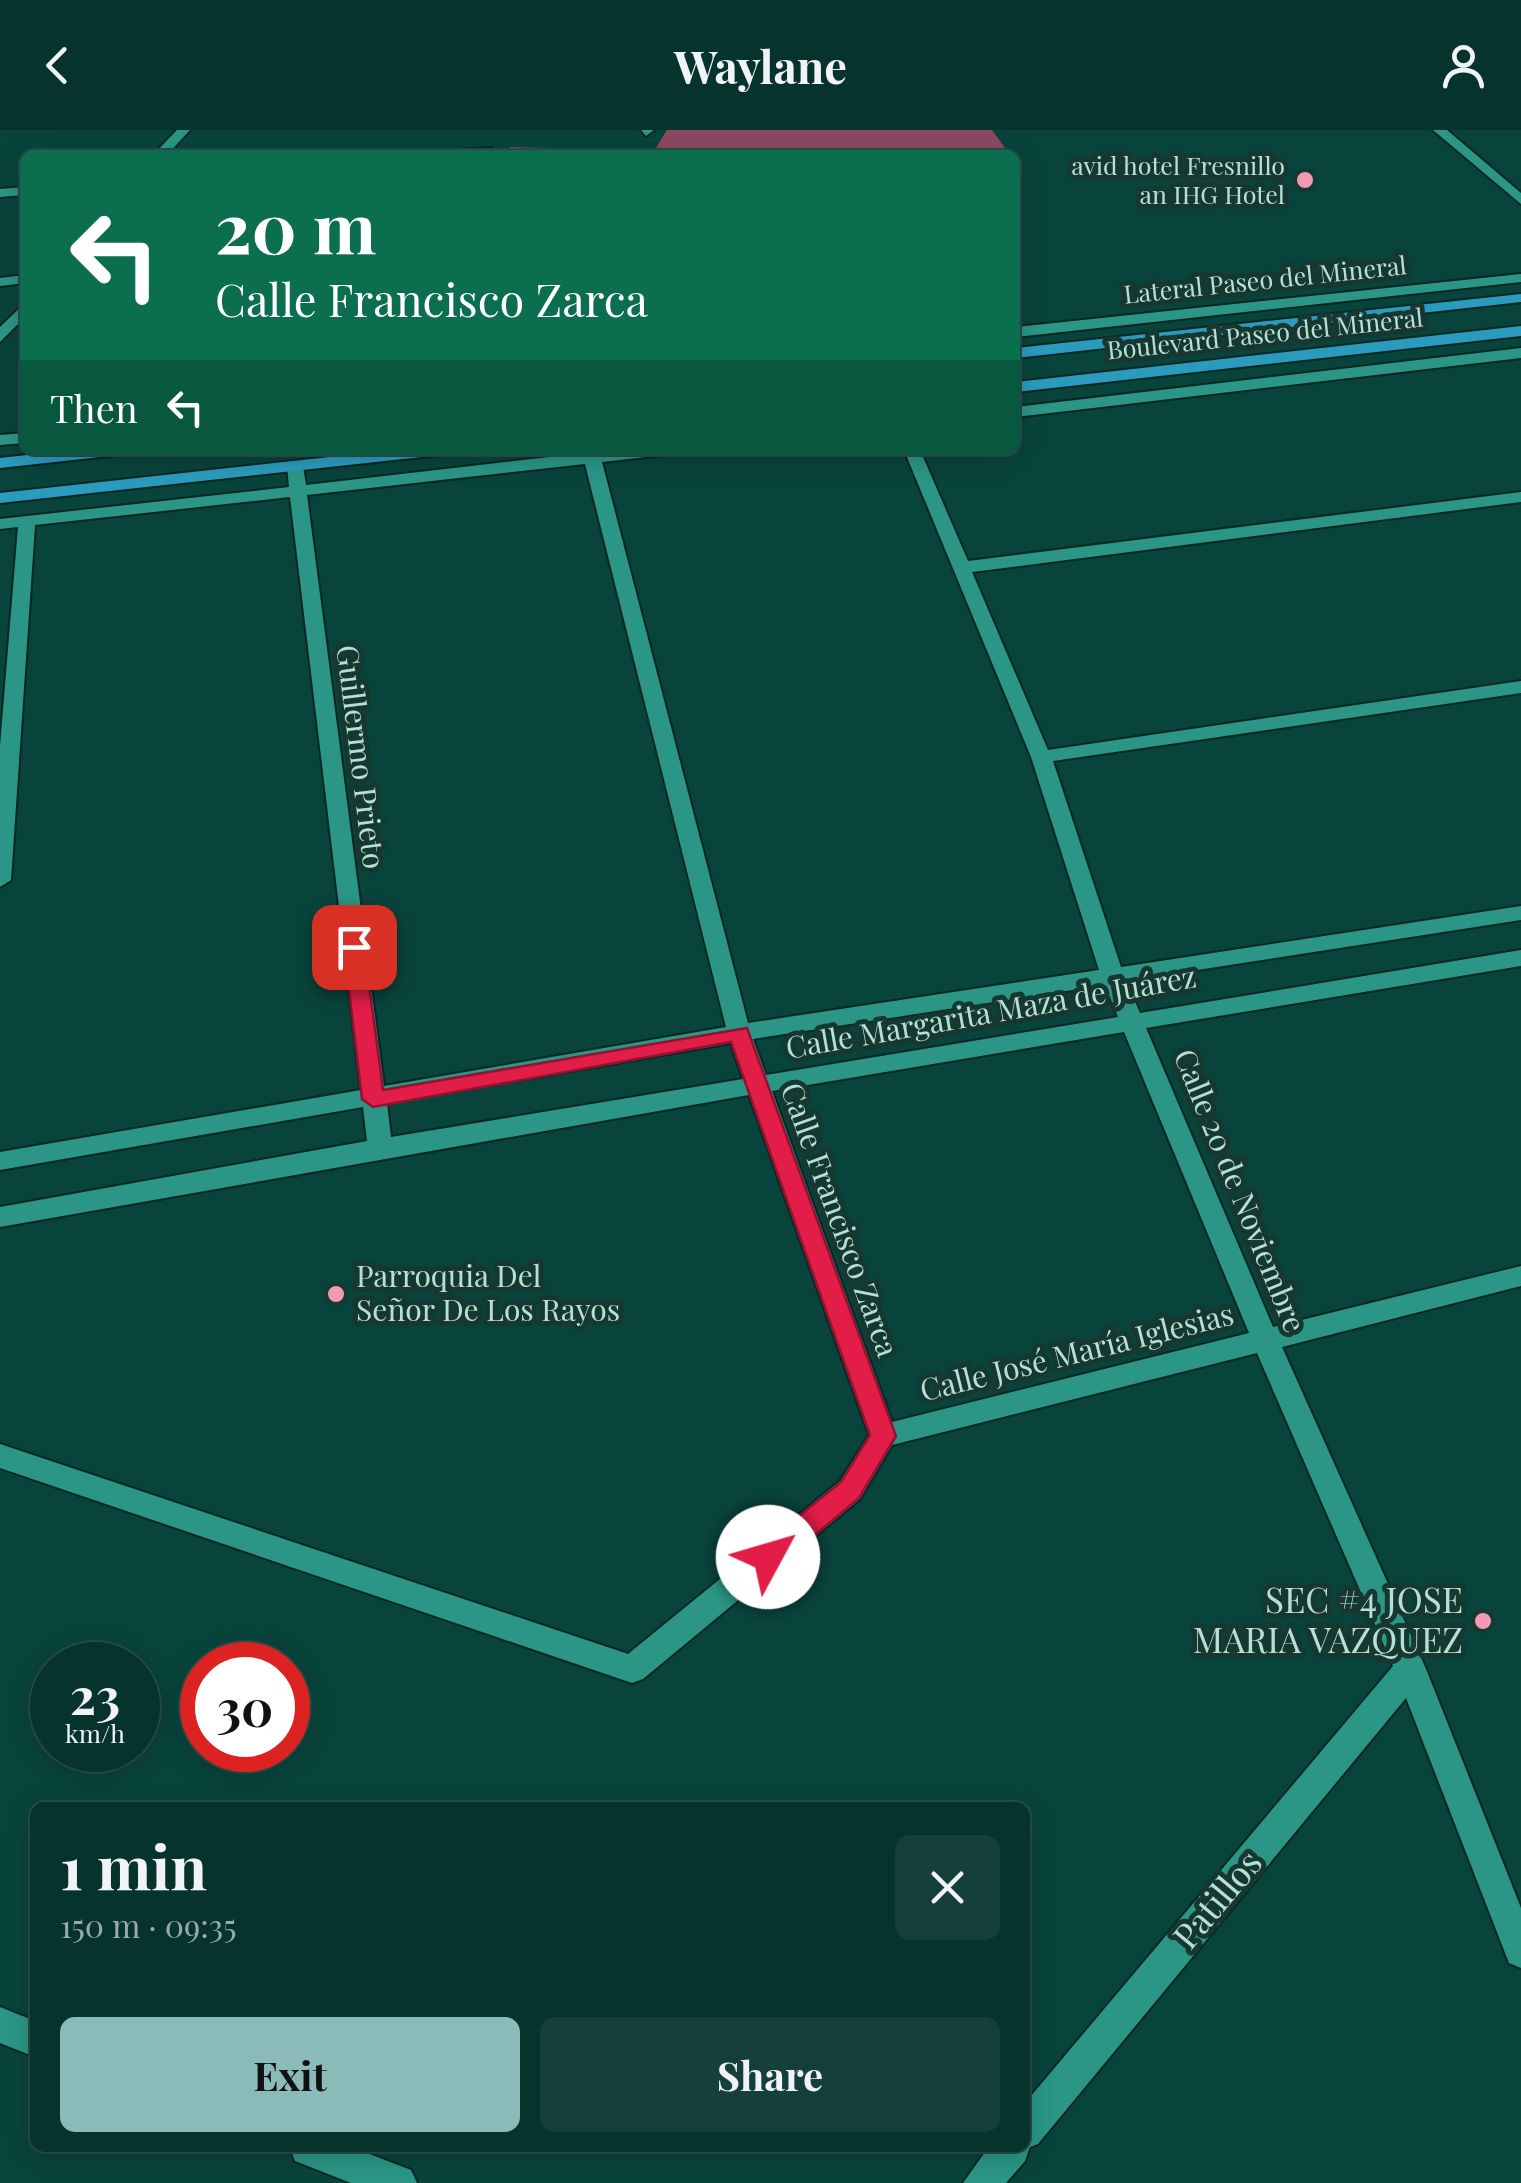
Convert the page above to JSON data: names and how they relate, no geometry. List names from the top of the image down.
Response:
{
  "streets": {
    "main road": ["Boulevard Paseo del Mineral"],
    "street": [
      "Lateral Paseo del Mineral",
      "Guillermo Prieto",
      "Calle Margarita Maza de Juárez",
      "Calle 20 de Noviembre",
      "Calle Francisco Zarca",
      "Calle José María Iglesias",
      "Patillos"
    ]
  },
  "crossings": [
    ["Guillermo Prieto", "Calle Margarita Maza de Juárez"],
    ["Calle Margarita Maza de Juárez", "Calle 20 de Noviembre"],
    ["Calle Margarita Maza de Juárez", "Calle Francisco Zarca"],
    ["Calle 20 de Noviembre", "Calle José María Iglesias"],
    ["Calle 20 de Noviembre", "Patillos"],
    ["Calle Francisco Zarca", "Calle José María Iglesias"]
  ],
  "places": ["avid hotel Fresnillo an IHG Hotel", "Parroquia Del Señor De Los Rayos", "SEC #4 JOSE MARIA VAZQUEZ"],
  "page": {
    "header": "Waylane",
    "turn": ["20 m", "Calle Francisco Zarca"],
    "then": "Then",
    "speed": "23 km/h",
    "limit": "30",
    "heading": ["1 min", "150 m · 09:35"],
    "buttons": ["Exit", "Share"]
  }
}
